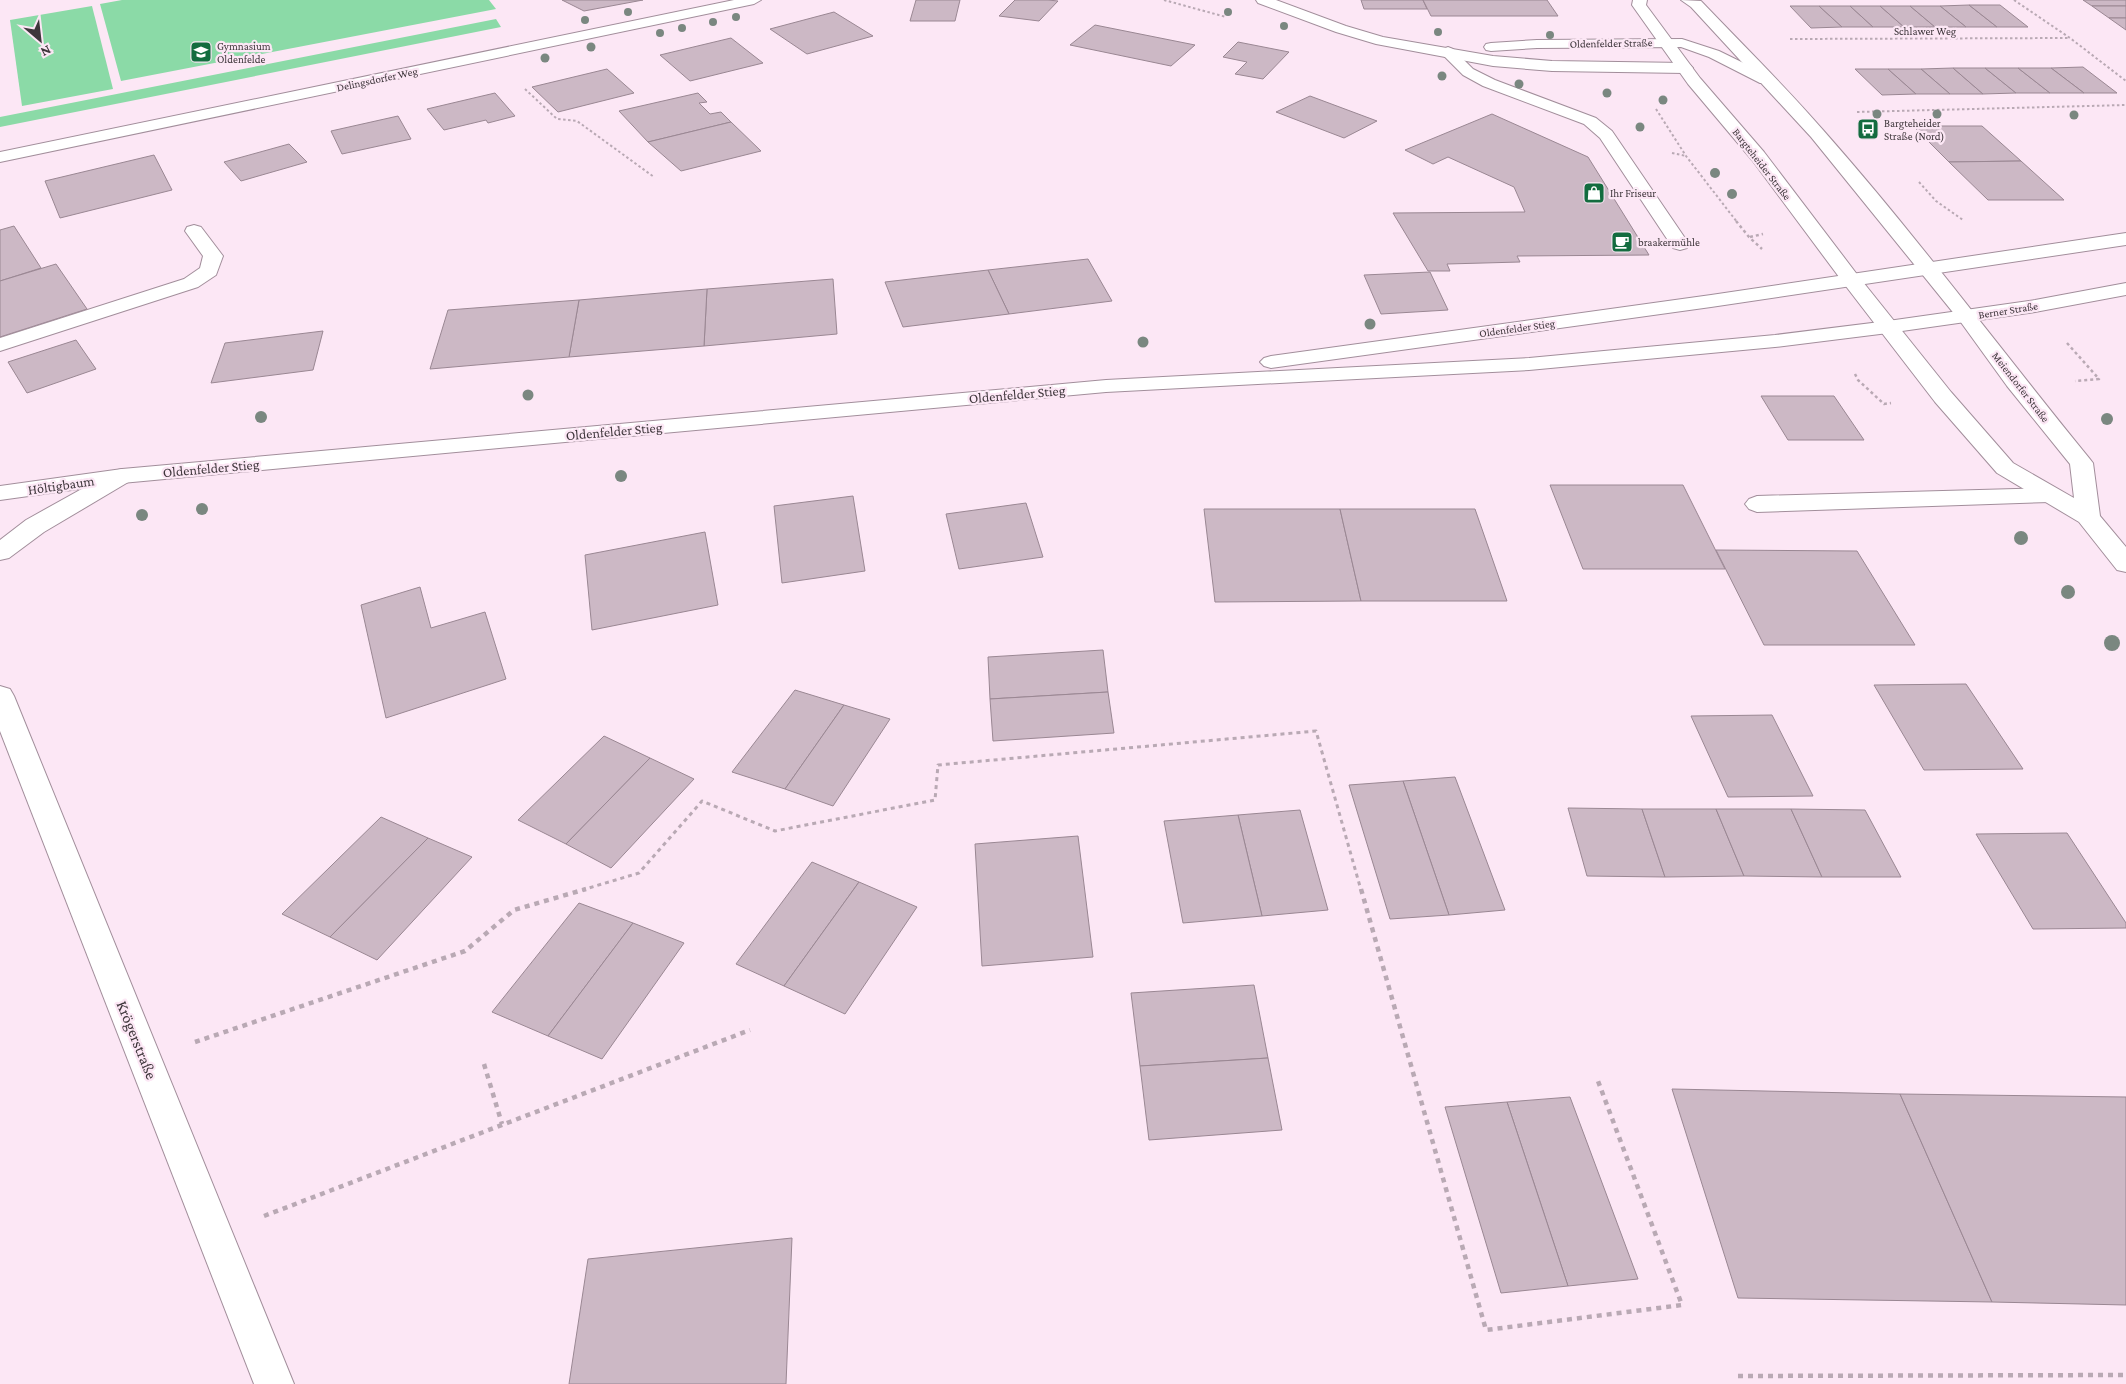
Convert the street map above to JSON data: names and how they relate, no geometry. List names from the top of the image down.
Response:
{
  "streets": {
    "main road": [
      "Oldenfelder Straße",
      "Delingsdorfer Weg",
      "Bargteheider Straße",
      "Berner Straße",
      "Oldenfelder Stieg",
      "Meiendorfer Straße",
      "Höltigbaum",
      "Krögerstraße"
    ],
    "path": ["Schlawer Weg"]
  },
  "crossings": [
    ["Oldenfelder Straße", "Bargteheider Straße"],
    ["Bargteheider Straße", "Berner Straße"],
    ["Bargteheider Straße", "Oldenfelder Stieg"],
    ["Berner Straße", "Oldenfelder Stieg"],
    ["Berner Straße", "Meiendorfer Straße"],
    ["Oldenfelder Stieg", "Meiendorfer Straße"],
    ["Oldenfelder Stieg", "Höltigbaum"]
  ],
  "places": {
    "school or university": ["Gymnasium Oldenfelde"],
    "bus stop": ["Bargteheider Straße (Nord)"],
    "shop": ["Ihr Friseur"],
    "cafe": ["braakermühle"]
  },
  "north": "bottom right"
}
